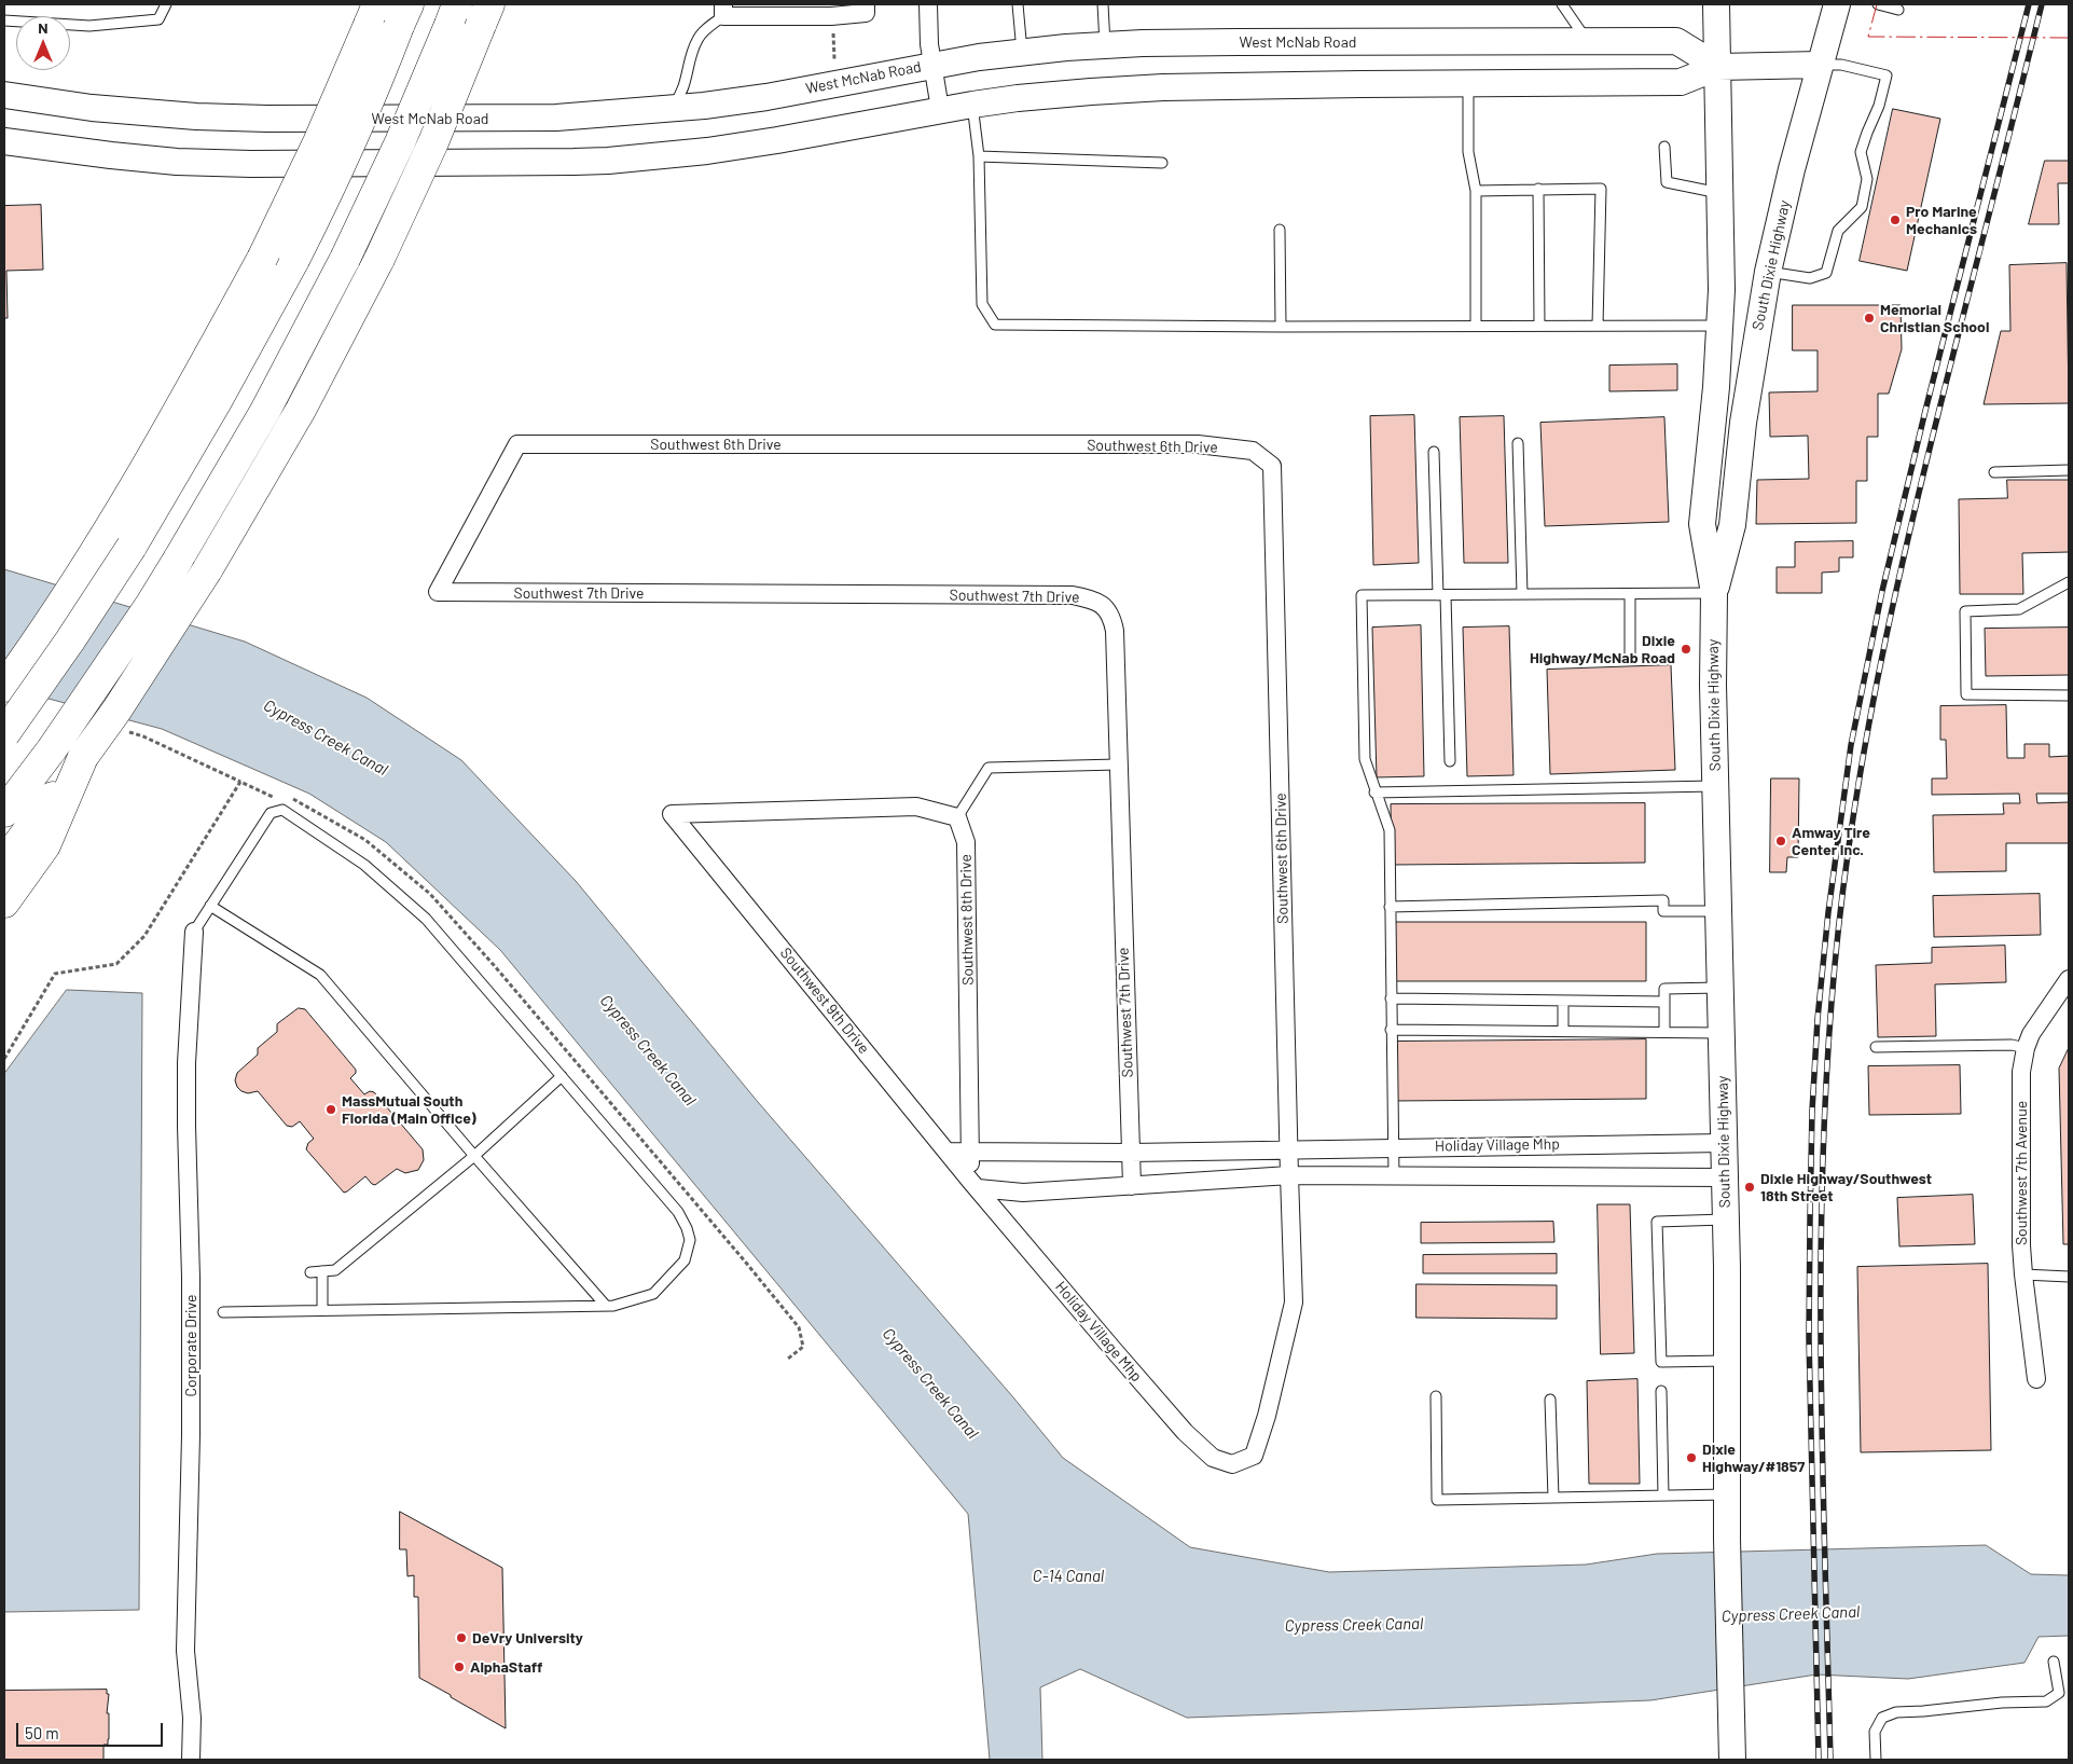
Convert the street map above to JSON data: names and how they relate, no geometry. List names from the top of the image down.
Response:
{
  "streets": {
    "main road": ["West McNab Road", "South Dixie Highway"],
    "street": [
      "Southwest 6th Drive",
      "Southwest 7th Drive",
      "Southwest 8th Drive",
      "Southwest 9th Drive",
      "Holiday Village Mhp",
      "Southwest 7th Avenue",
      "Corporate Drive"
    ]
  },
  "crossings": [
    ["West McNab Road", "South Dixie Highway"],
    ["South Dixie Highway", "Holiday Village Mhp"],
    ["Southwest 6th Drive", "Southwest 7th Drive"],
    ["Southwest 6th Drive", "Holiday Village Mhp"],
    ["Southwest 7th Drive", "Holiday Village Mhp"],
    ["Southwest 8th Drive", "Southwest 9th Drive"],
    ["Southwest 8th Drive", "Holiday Village Mhp"],
    ["Southwest 9th Drive", "Holiday Village Mhp"]
  ],
  "water": ["Cypress Creek Canal", "C-14 Canal"],
  "places": [
    "Pro Marine Mechanics",
    "Memorial Christian School",
    "Dixie Highway/McNab Road",
    "Amway Tire Center Inc.",
    "MassMutual South Florida (Main Office)",
    "Dixie Highway/Southwest 18th Street",
    "Dixie Highway/#1857",
    "DeVry University",
    "AlphaStaff"
  ],
  "scale_bar": "50 m",
  "north": "top"
}
